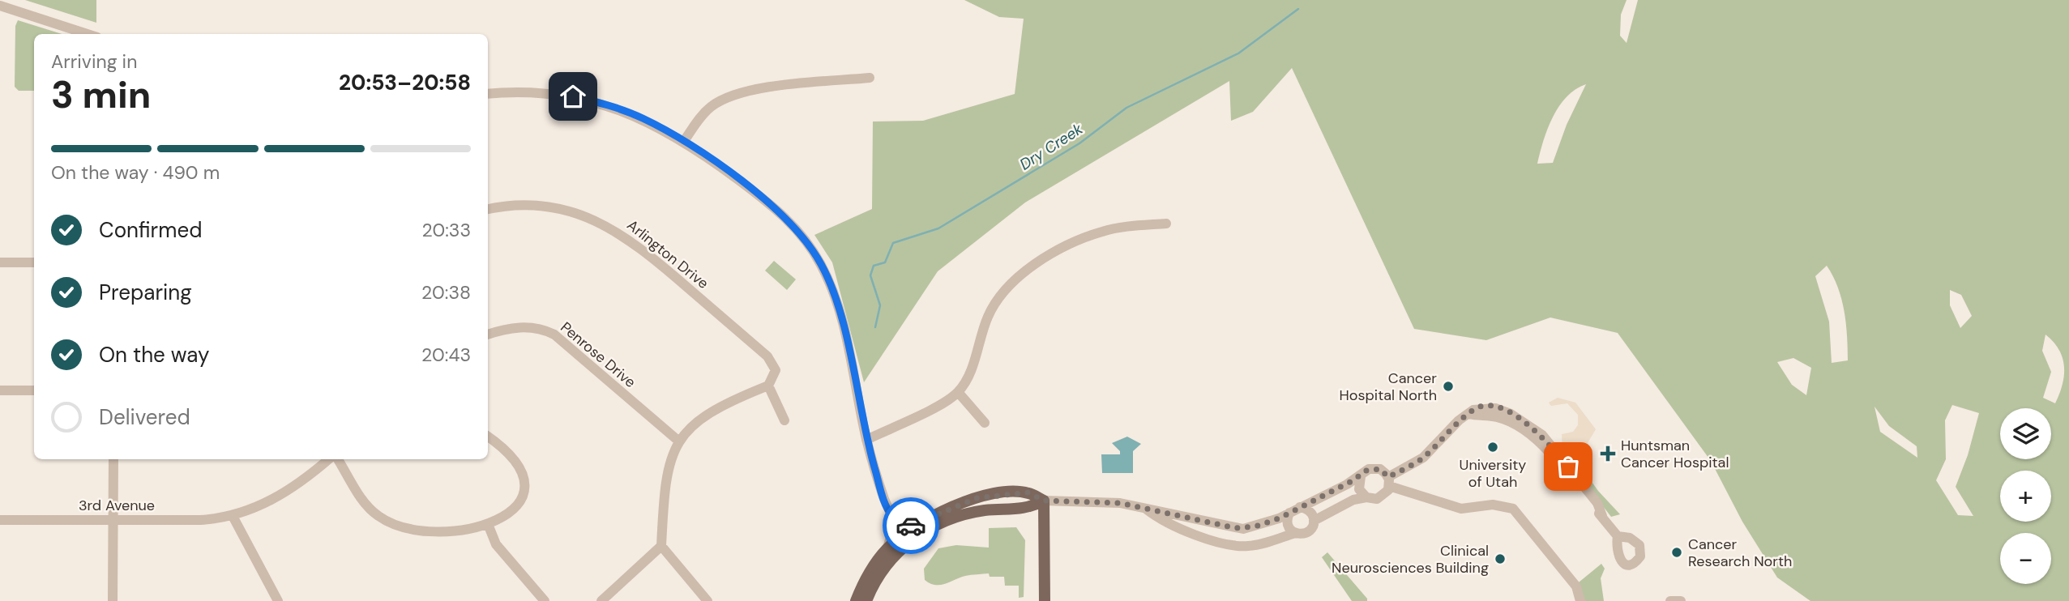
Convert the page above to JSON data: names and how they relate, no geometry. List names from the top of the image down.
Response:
{
  "streets": {
    "street": ["Arlington Drive", "Penrose Drive", "3rd Avenue"]
  },
  "water": ["Dry Creek"],
  "places": {
    "other": [
      "Cancer Hospital North",
      "University of Utah",
      "Cancer Research North",
      "Clinical Neurosciences Building"
    ],
    "health": ["Huntsman Cancer Hospital"]
  },
  "page": {
    "heading": ["3 min", "Arriving in", "20:53–20:58"],
    "bar": "On the way · 490 m",
    "list": [
      ["Confirmed", "20:33"],
      ["Preparing", "20:38"],
      ["On the way", "20:43"],
      "Delivered"
    ],
    "map_buttons": ["+", "−"]
  }
}
